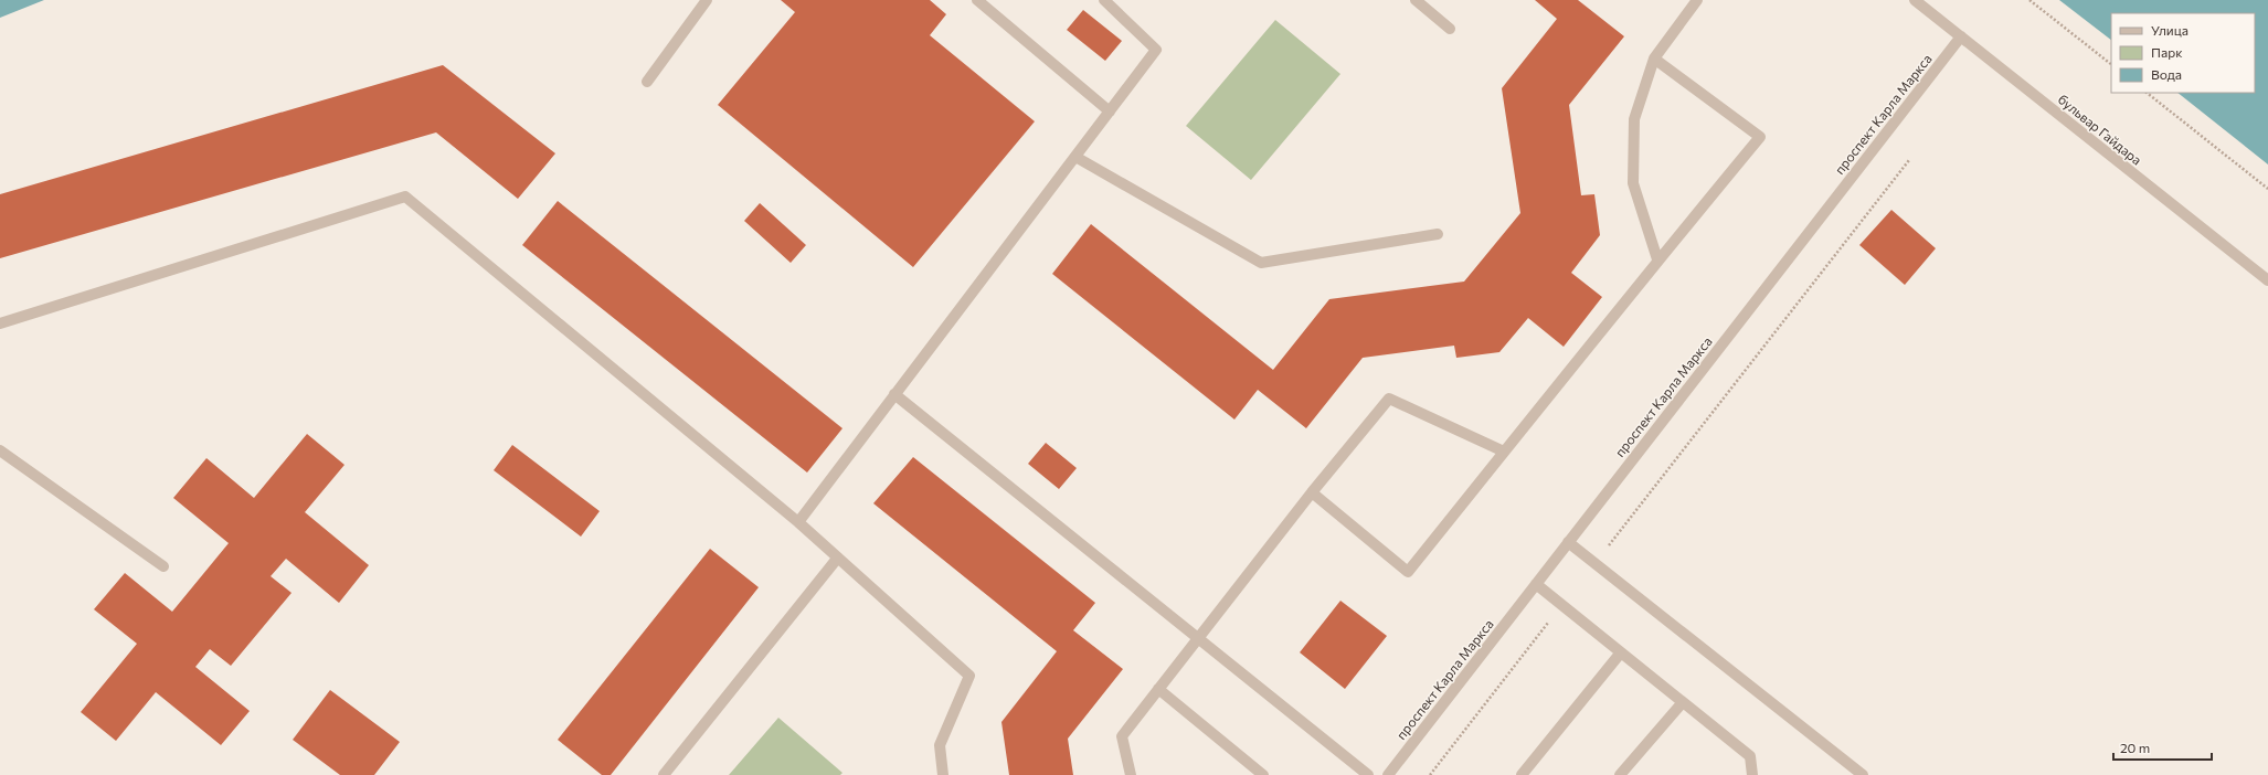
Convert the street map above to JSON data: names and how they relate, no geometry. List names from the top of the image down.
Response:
{
  "streets": {
    "street": ["проспект Карла Маркса", "бульвар Гайдара"]
  },
  "crossings": [
    ["проспект Карла Маркса", "бульвар Гайдара"]
  ],
  "legend": ["Улица", "Парк", "Вода"],
  "scale_bar": "20 m"
}
